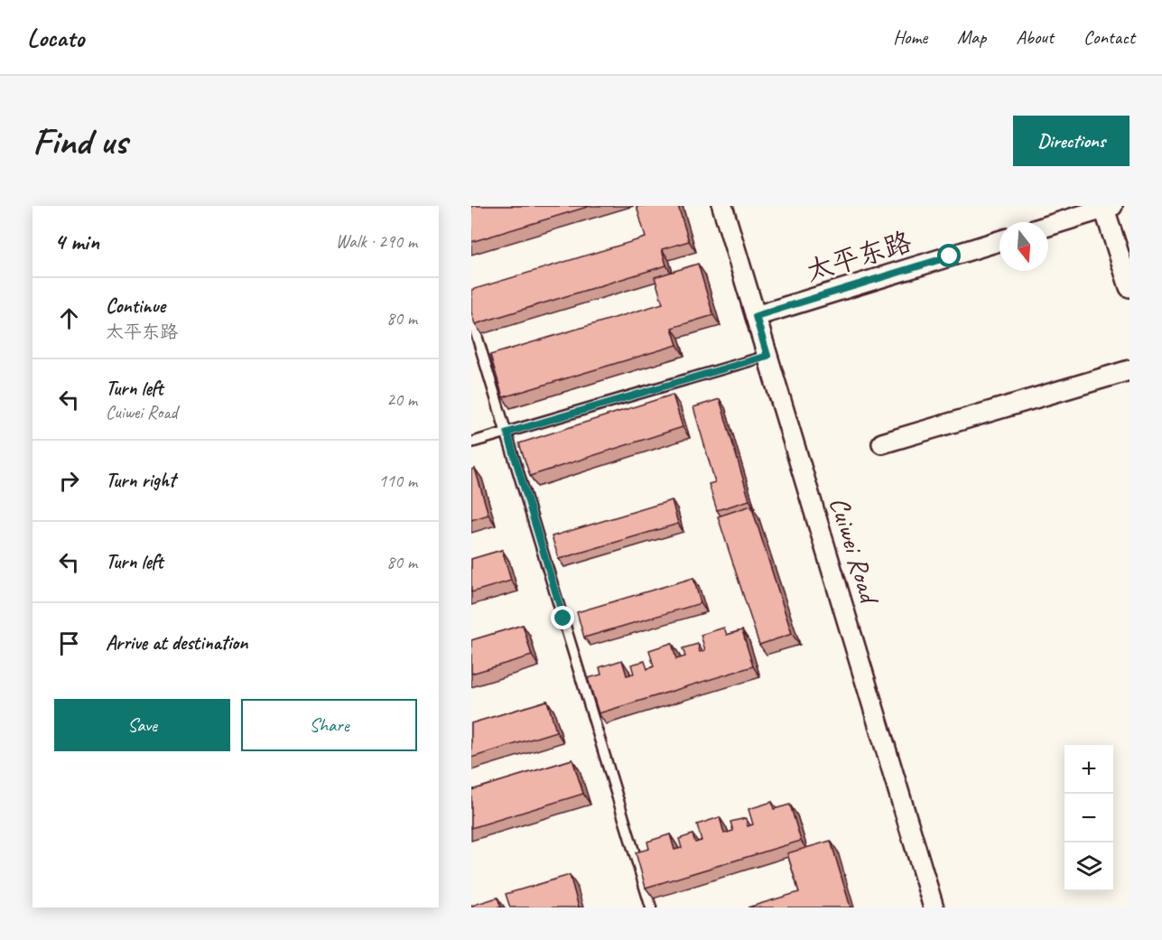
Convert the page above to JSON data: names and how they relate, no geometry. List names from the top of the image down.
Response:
{
  "streets": {
    "street": ["太平东路", "Cuiwei Road"]
  },
  "crossings": [
    ["太平东路", "Cuiwei Road"]
  ],
  "north": "bottom",
  "page": {
    "header": "Locato",
    "nav": [
      "Home",
      "Map",
      "About",
      "Contact"
    ],
    "buttons": [
      "Directions",
      ["Save", "Share"]
    ],
    "title": "Find us",
    "heading": ["4 min", "Walk · 290 m"],
    "list": [
      ["Continue", "太平东路", "80 m"],
      ["Turn left", "Cuiwei Road", "20 m"],
      ["Turn right", "110 m"],
      ["Turn left", "80 m"],
      "Arrive at destination"
    ],
    "map_buttons": ["+", "−"]
  }
}
